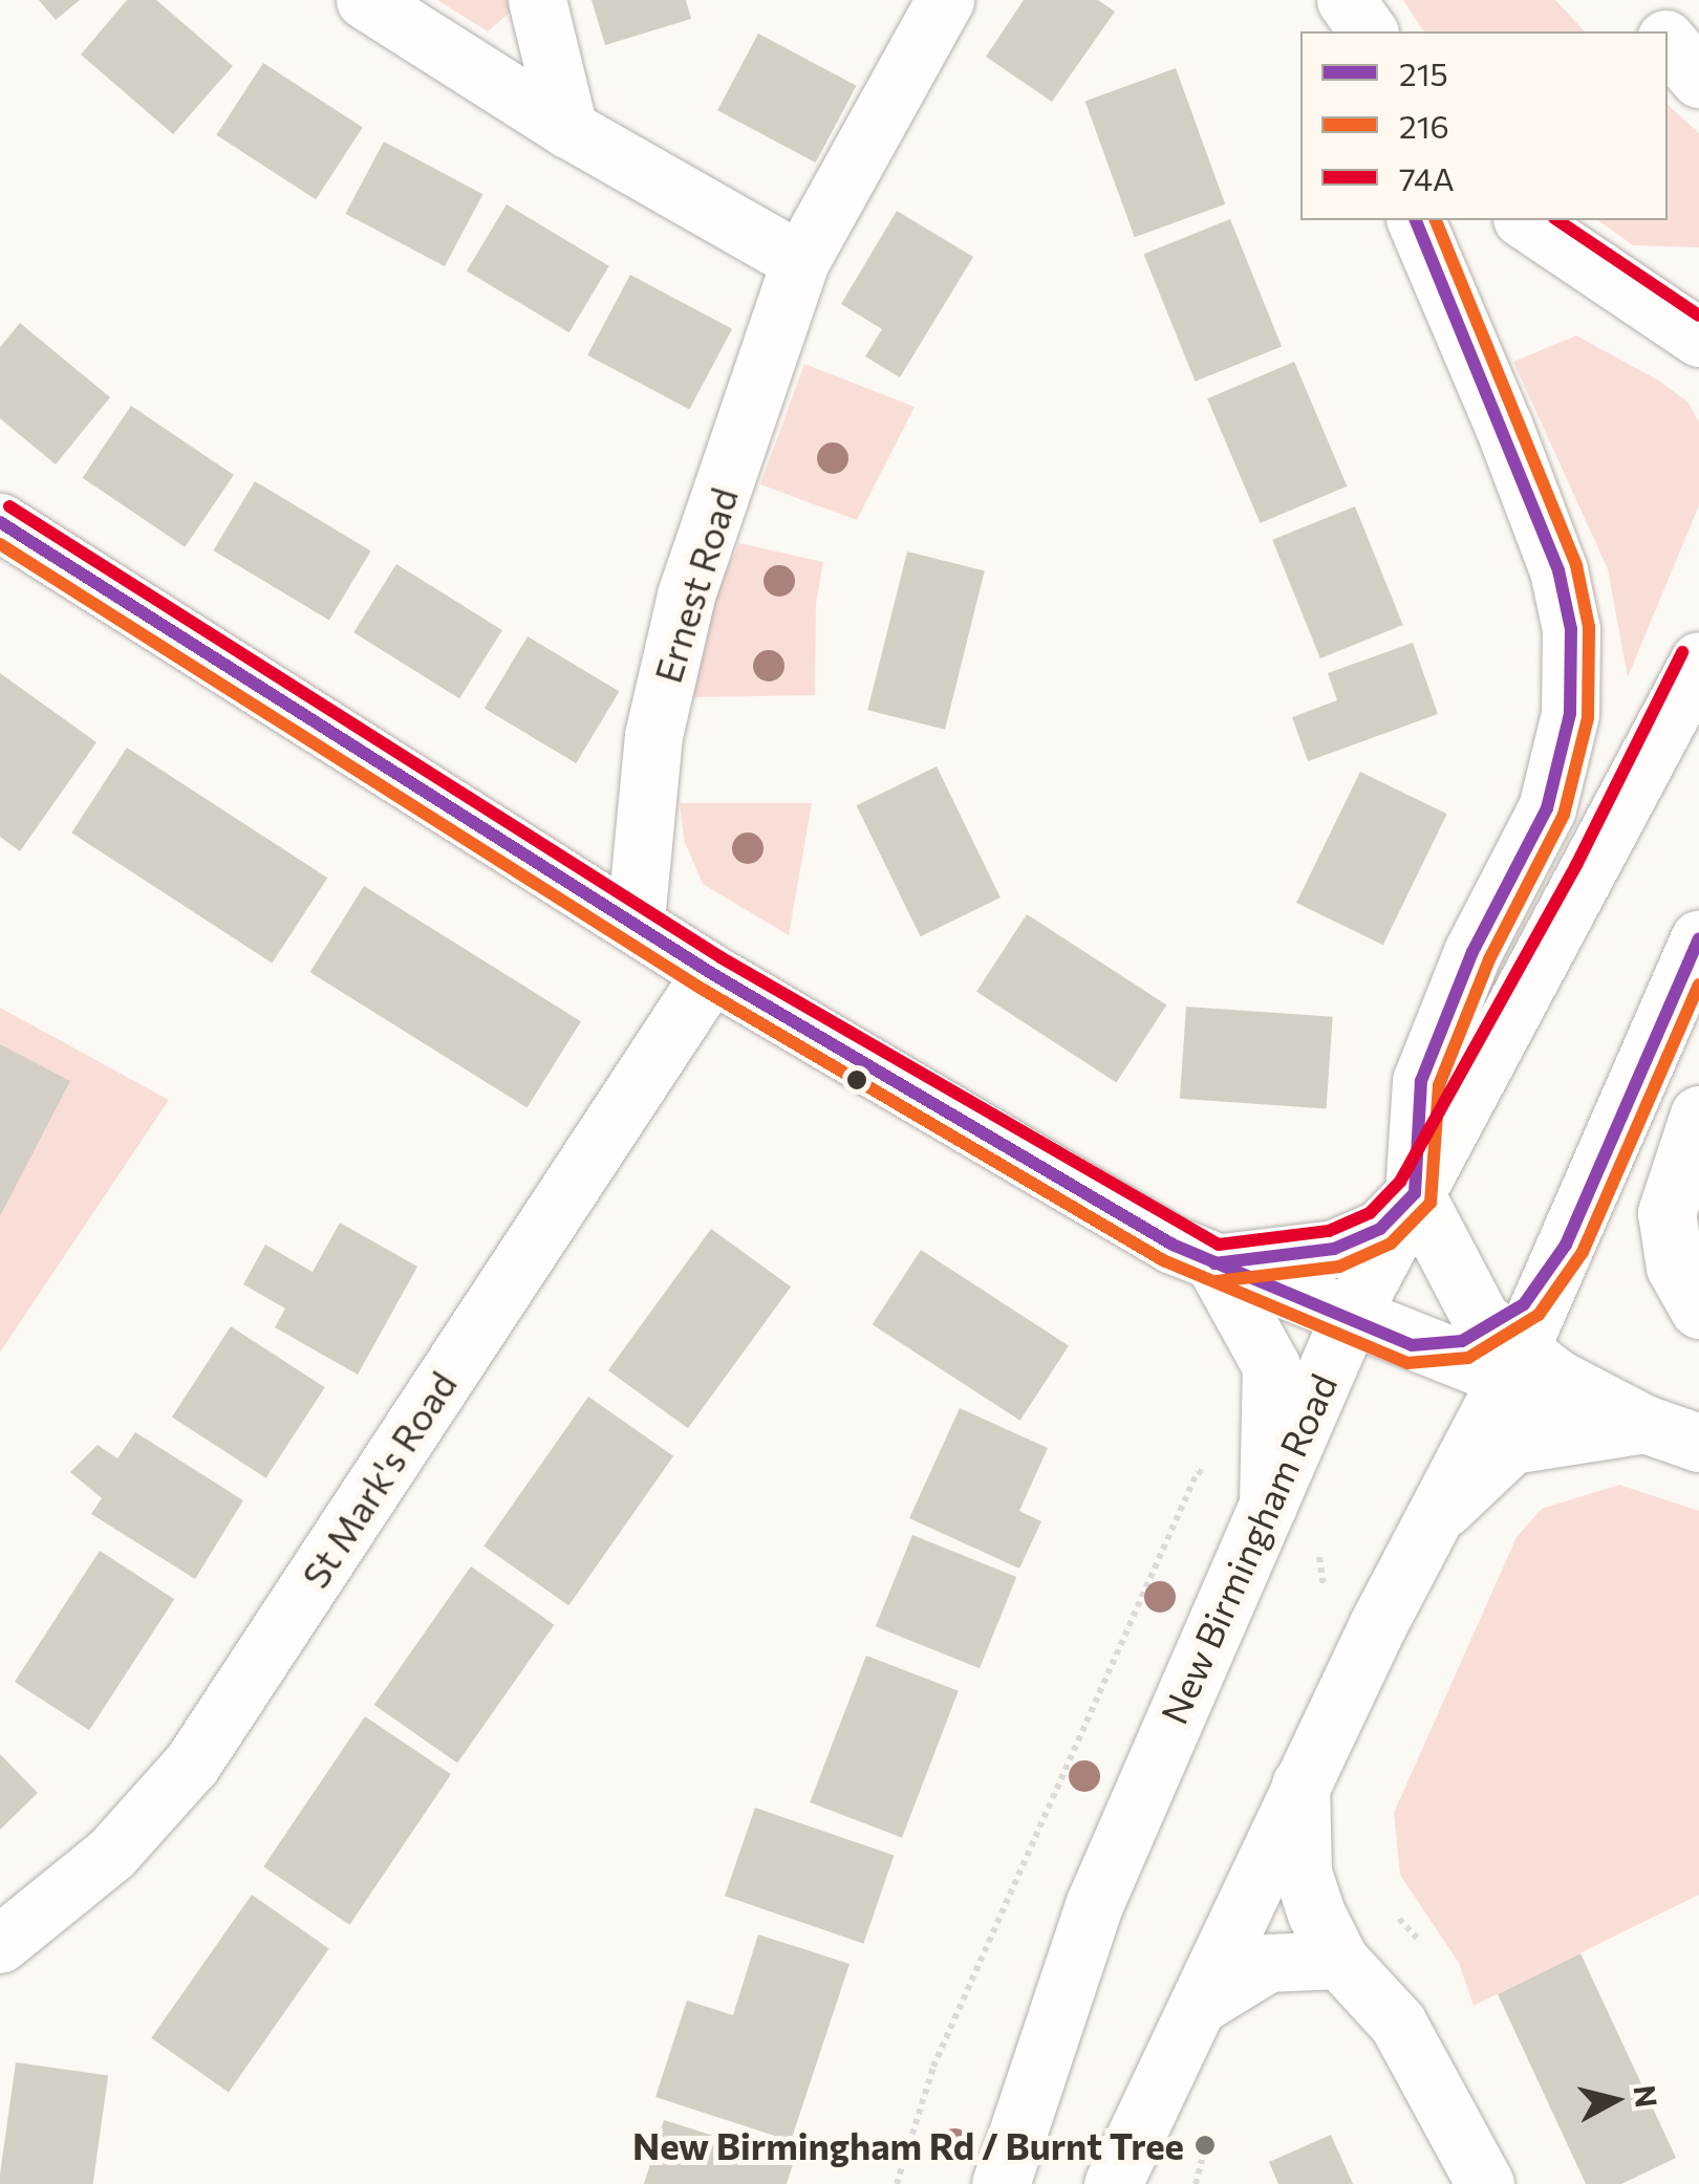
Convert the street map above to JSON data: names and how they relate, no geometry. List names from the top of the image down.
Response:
{
  "streets": {
    "main road": ["Ernest Road", "St Mark's Road", "New Birmingham Road"]
  },
  "places": ["New Birmingham Rd / Burnt Tree"],
  "lines": ["transit line 215", "transit line 216", "transit line 74A"],
  "legend": ["215", "216", "74A"],
  "north": "right"
}
